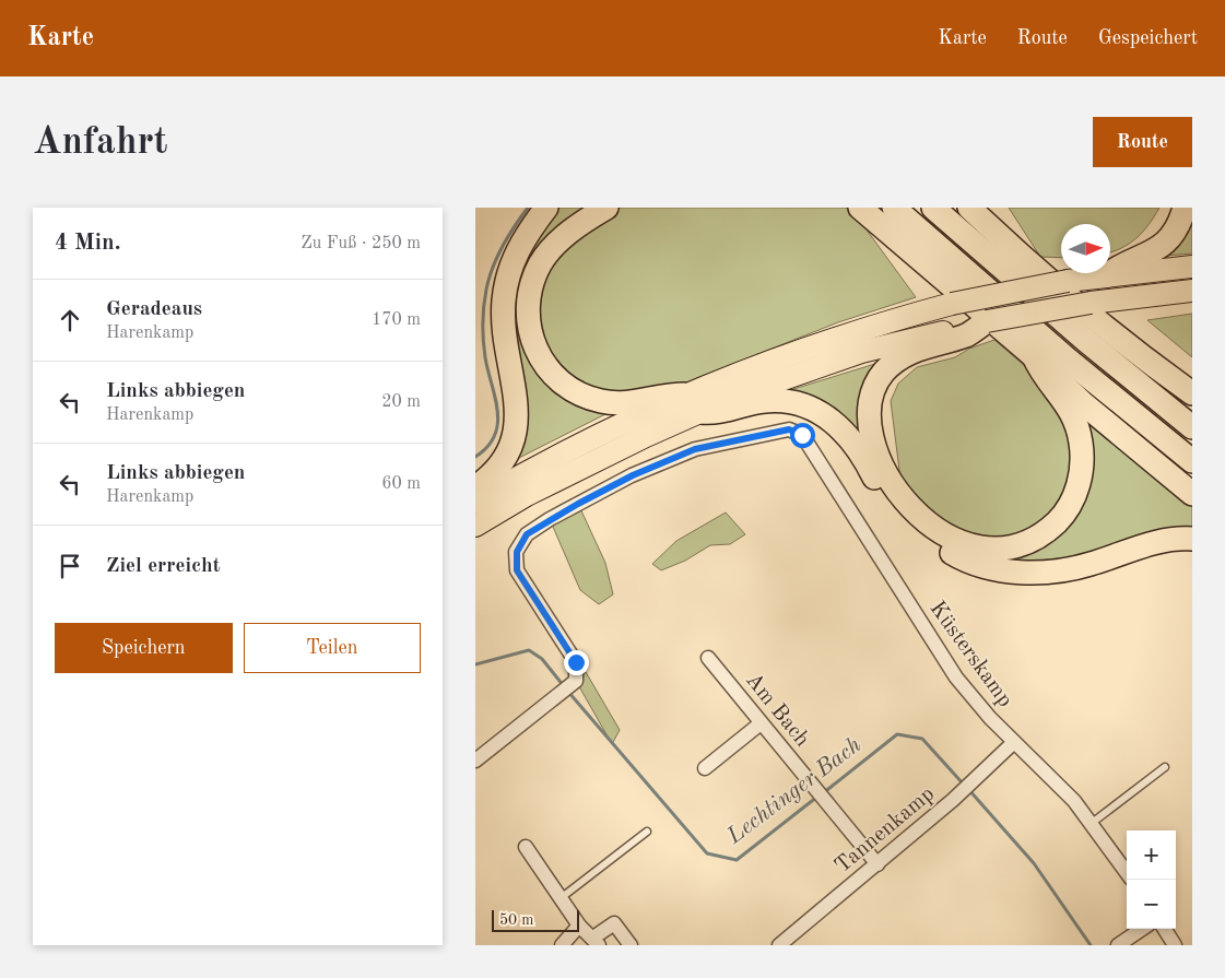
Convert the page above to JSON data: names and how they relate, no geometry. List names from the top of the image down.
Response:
{
  "streets": {
    "street": ["Küsterskamp", "Am Bach", "Tannenkamp"]
  },
  "crossings": [
    ["Küsterskamp", "Tannenkamp"],
    ["Am Bach", "Tannenkamp"]
  ],
  "water": ["Lechtinger Bach"],
  "scale_bar": "50 m",
  "north": "right",
  "page": {
    "header": "Karte",
    "nav": ["Karte", "Route", "Gespeichert"],
    "buttons": [
      "Route",
      ["Speichern", "Teilen"]
    ],
    "title": "Anfahrt",
    "heading": ["4 Min.", "Zu Fuß · 250 m"],
    "list": [
      ["Geradeaus", "Harenkamp", "170 m"],
      ["Links abbiegen", "Harenkamp", "20 m"],
      ["Links abbiegen", "Harenkamp", "60 m"],
      "Ziel erreicht"
    ],
    "map_buttons": ["+", "−"],
    "scale": "50 m"
  }
}
